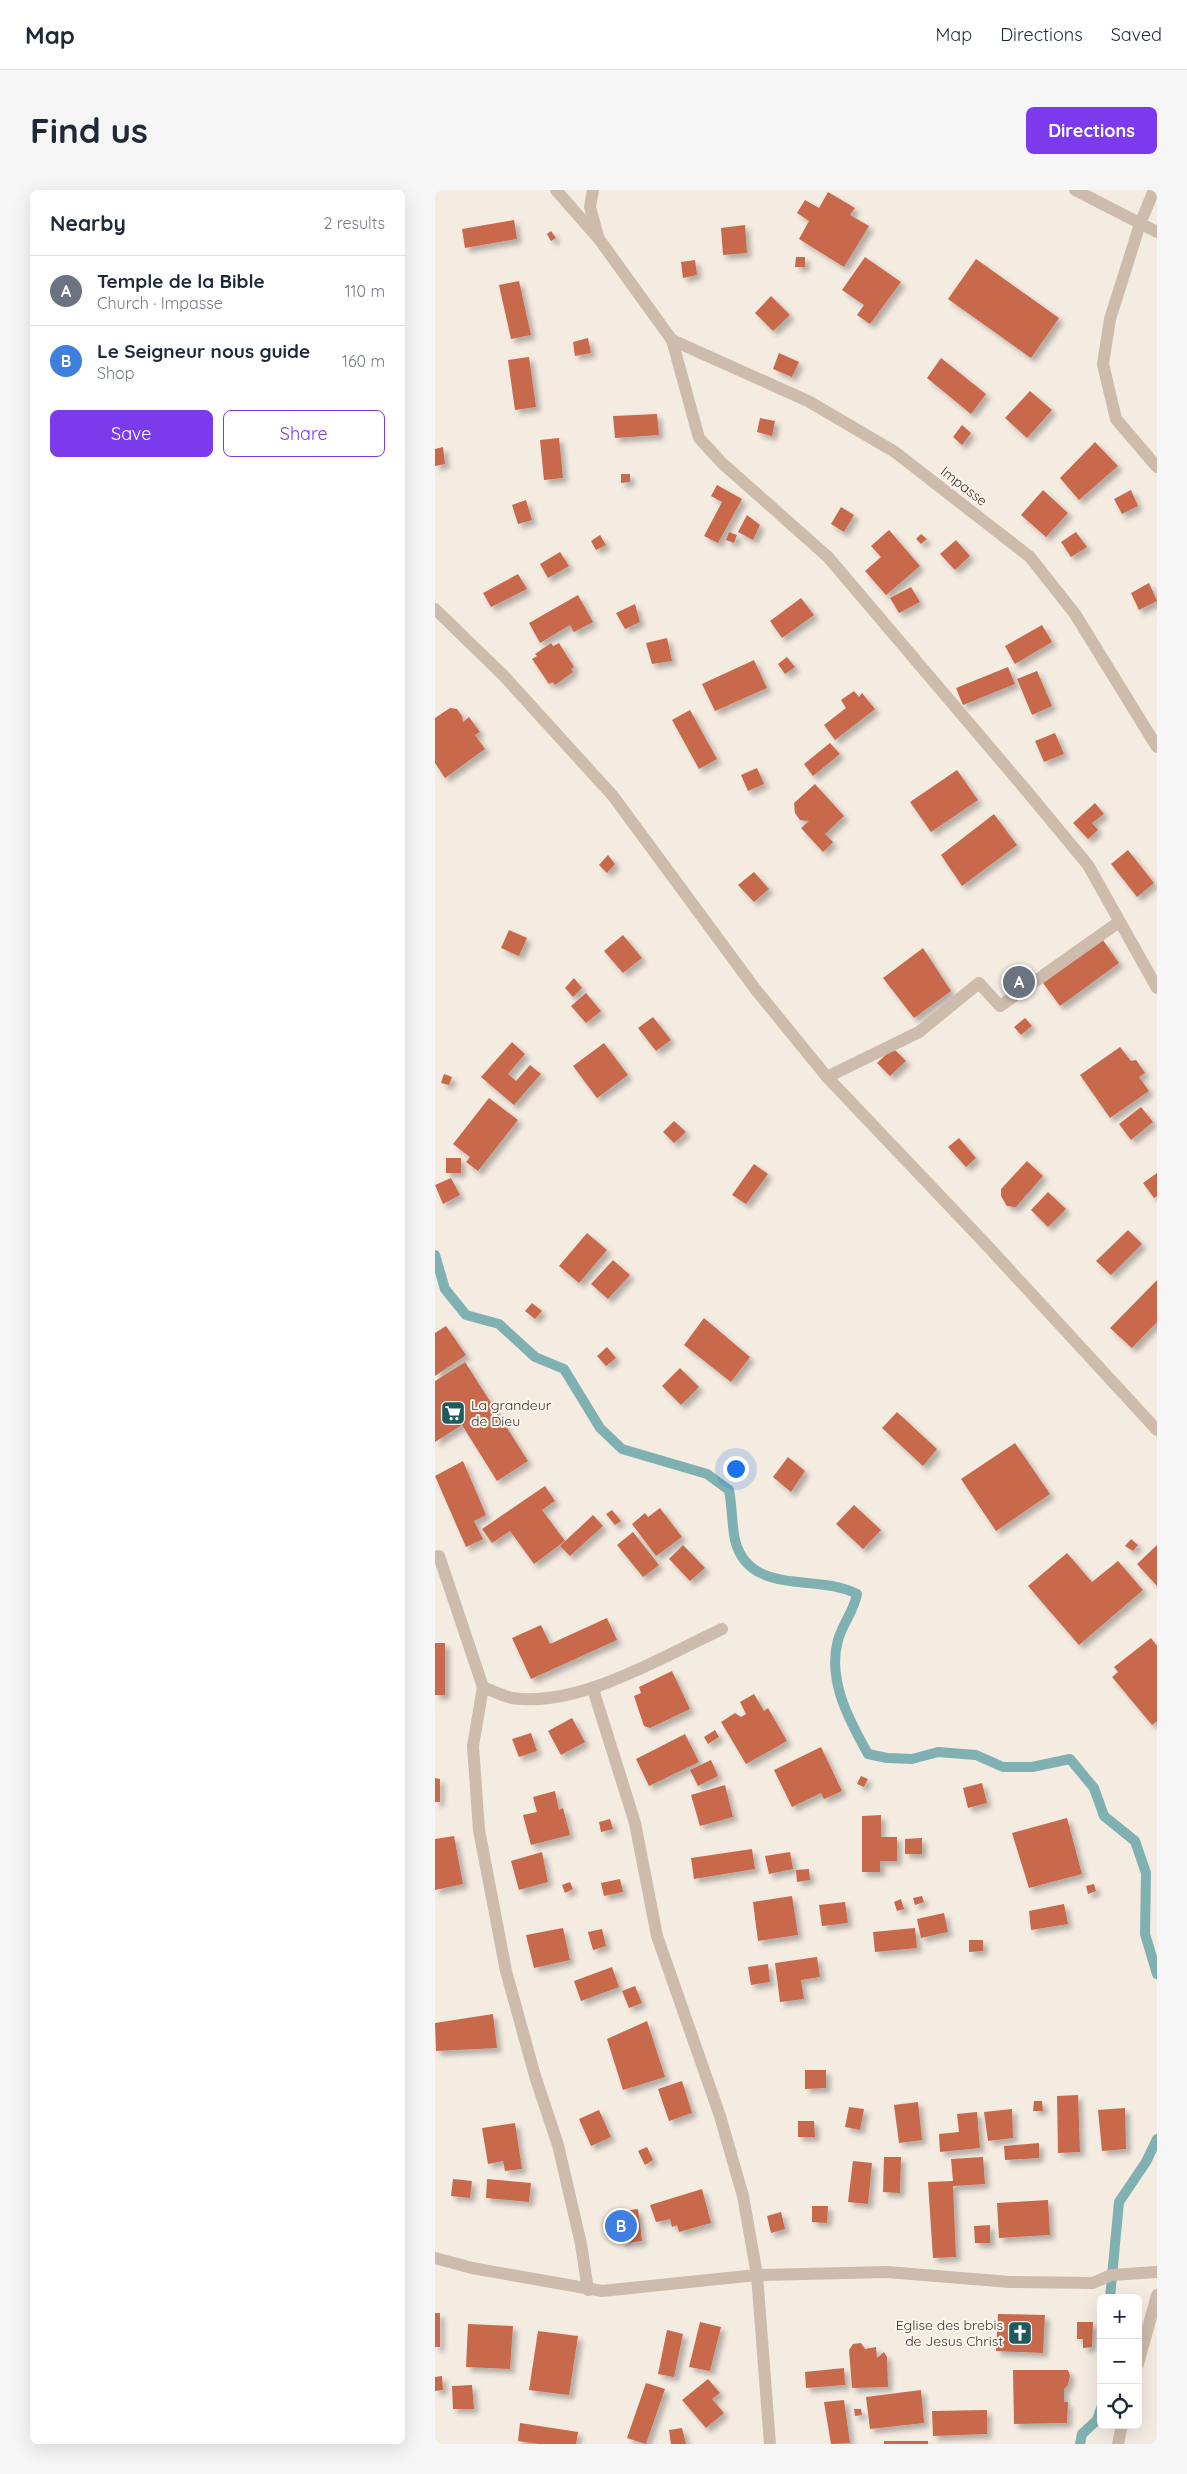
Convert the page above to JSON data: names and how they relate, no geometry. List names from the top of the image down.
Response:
{
  "streets": {
    "street": ["Impasse"]
  },
  "places": {
    "supermarket": ["La grandeur de Dieu"],
    "church": ["Eglise des brebis de Jesus Christ"]
  },
  "page": {
    "header": "Map",
    "nav": ["Map", "Directions", "Saved"],
    "buttons": [
      "Directions",
      ["Save", "Share"]
    ],
    "title": "Find us",
    "heading": ["Nearby", "2 results"],
    "list": [
      {
        "mark": "A",
        "name": "Temple de la Bible",
        "note": "Church · Impasse",
        "value": "110 m"
      },
      {
        "mark": "B",
        "name": "Le Seigneur nous guide",
        "note": "Shop",
        "value": "160 m"
      }
    ],
    "pins": ["A", "B"],
    "map_buttons": ["+", "−"]
  }
}
